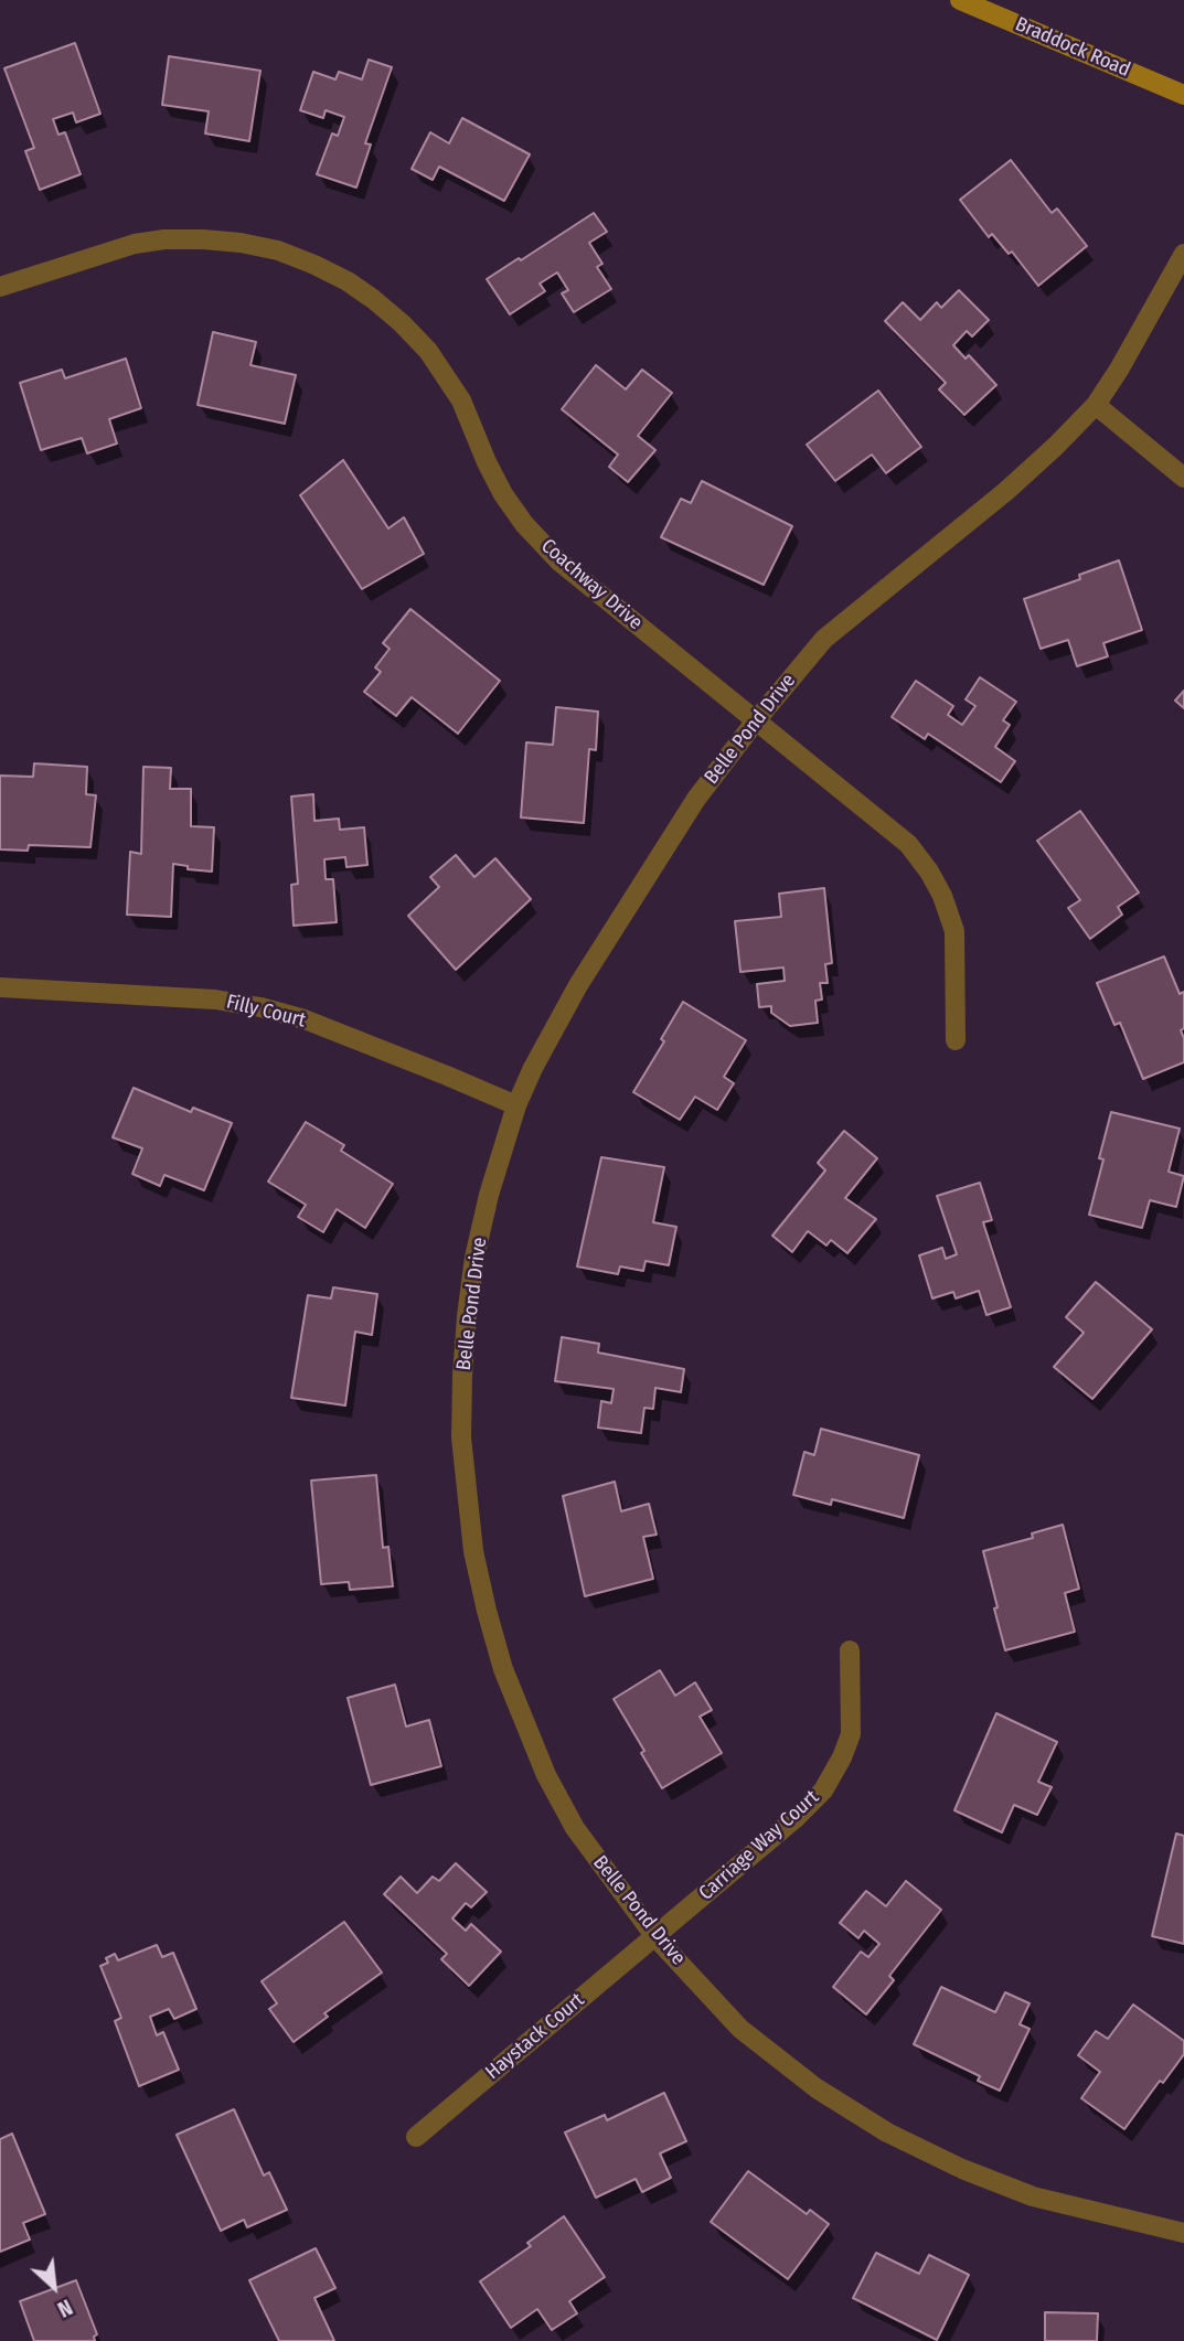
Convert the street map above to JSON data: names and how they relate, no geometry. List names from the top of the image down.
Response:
{
  "streets": {
    "main road": ["Braddock Road"],
    "street": [
      "Coachway Drive",
      "Belle Pond Drive",
      "Filly Court",
      "Carriage Way Court",
      "Haystack Court"
    ]
  },
  "crossings": [
    ["Coachway Drive", "Belle Pond Drive"],
    ["Belle Pond Drive", "Filly Court"],
    ["Belle Pond Drive", "Carriage Way Court"],
    ["Belle Pond Drive", "Haystack Court"],
    ["Carriage Way Court", "Haystack Court"]
  ],
  "north": "bottom right"
}
